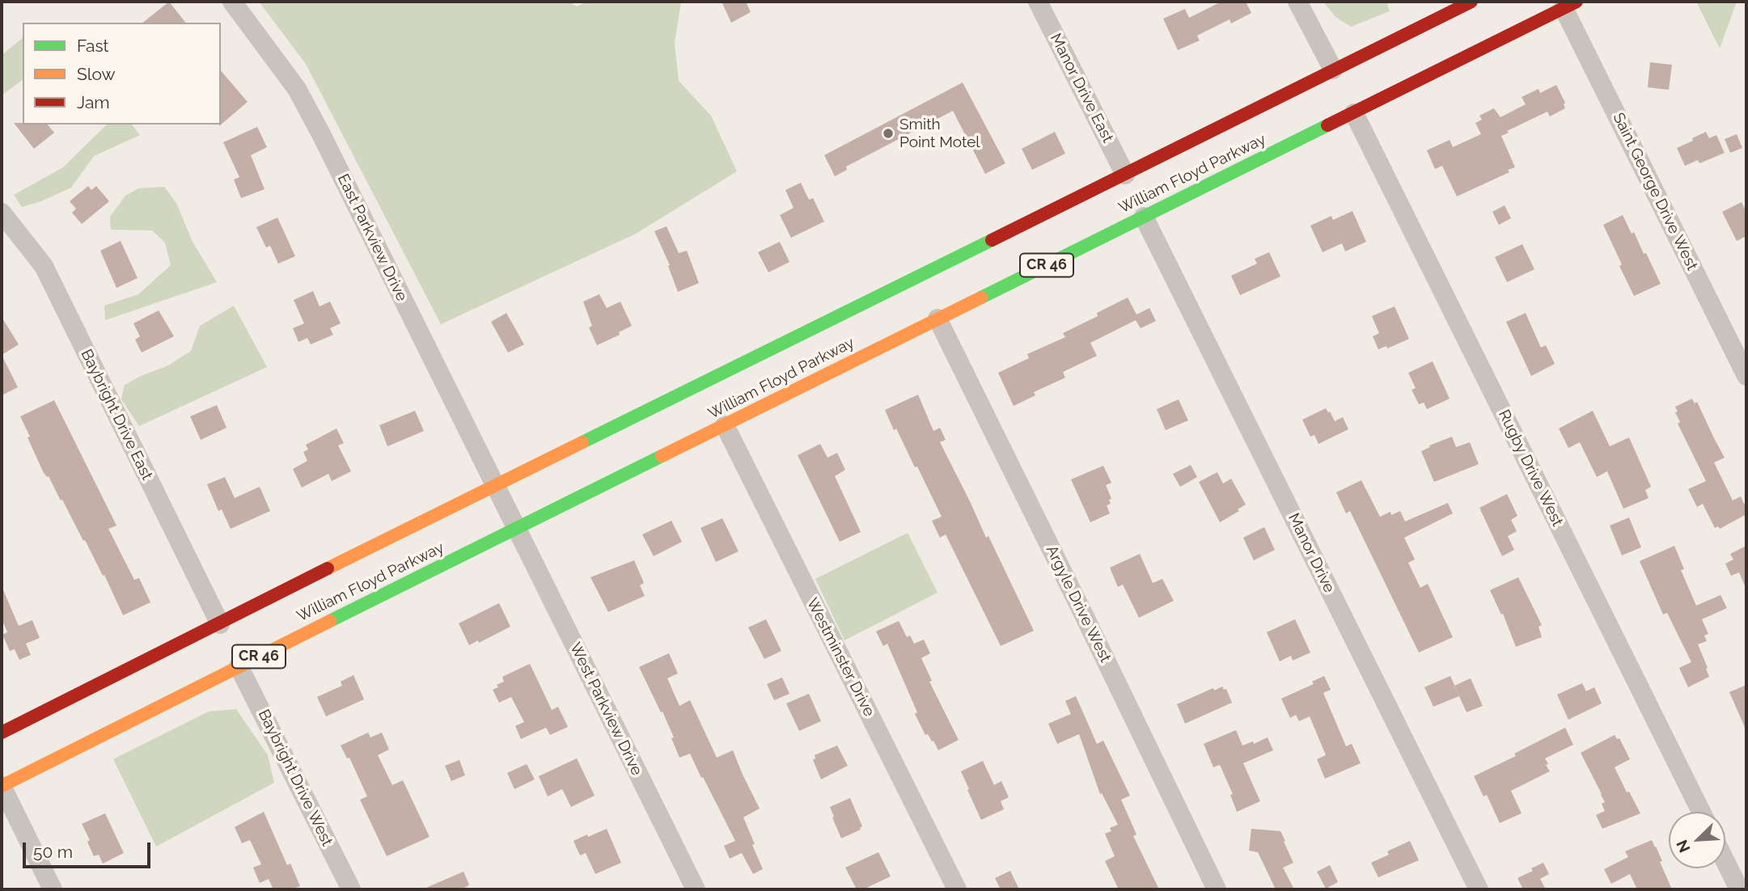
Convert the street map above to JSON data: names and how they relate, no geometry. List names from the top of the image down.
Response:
{
  "streets": {
    "highway": ["William Floyd Parkway", "CR 46"],
    "street": [
      "Manor Drive East",
      "Saint George Drive West",
      "East Parkview Drive",
      "Baybright Drive East",
      "Rugby Drive West",
      "Manor Drive",
      "Argyle Drive West",
      "Westminster Drive",
      "West Parkview Drive",
      "Baybright Drive West"
    ]
  },
  "crossings": [
    ["Manor Drive East", "William Floyd Parkway"],
    ["William Floyd Parkway", "Saint George Drive West"],
    ["William Floyd Parkway", "East Parkview Drive"],
    ["William Floyd Parkway", "Baybright Drive East"],
    ["William Floyd Parkway", "Rugby Drive West"],
    ["William Floyd Parkway", "Manor Drive"],
    ["William Floyd Parkway", "Argyle Drive West"],
    ["William Floyd Parkway", "Westminster Drive"],
    ["William Floyd Parkway", "West Parkview Drive"],
    ["William Floyd Parkway", "Baybright Drive West"],
    ["East Parkview Drive", "West Parkview Drive"]
  ],
  "places": ["Smith Point Motel"],
  "legend": ["Fast", "Slow", "Jam"],
  "scale_bar": "50 m",
  "north": "bottom left"
}
